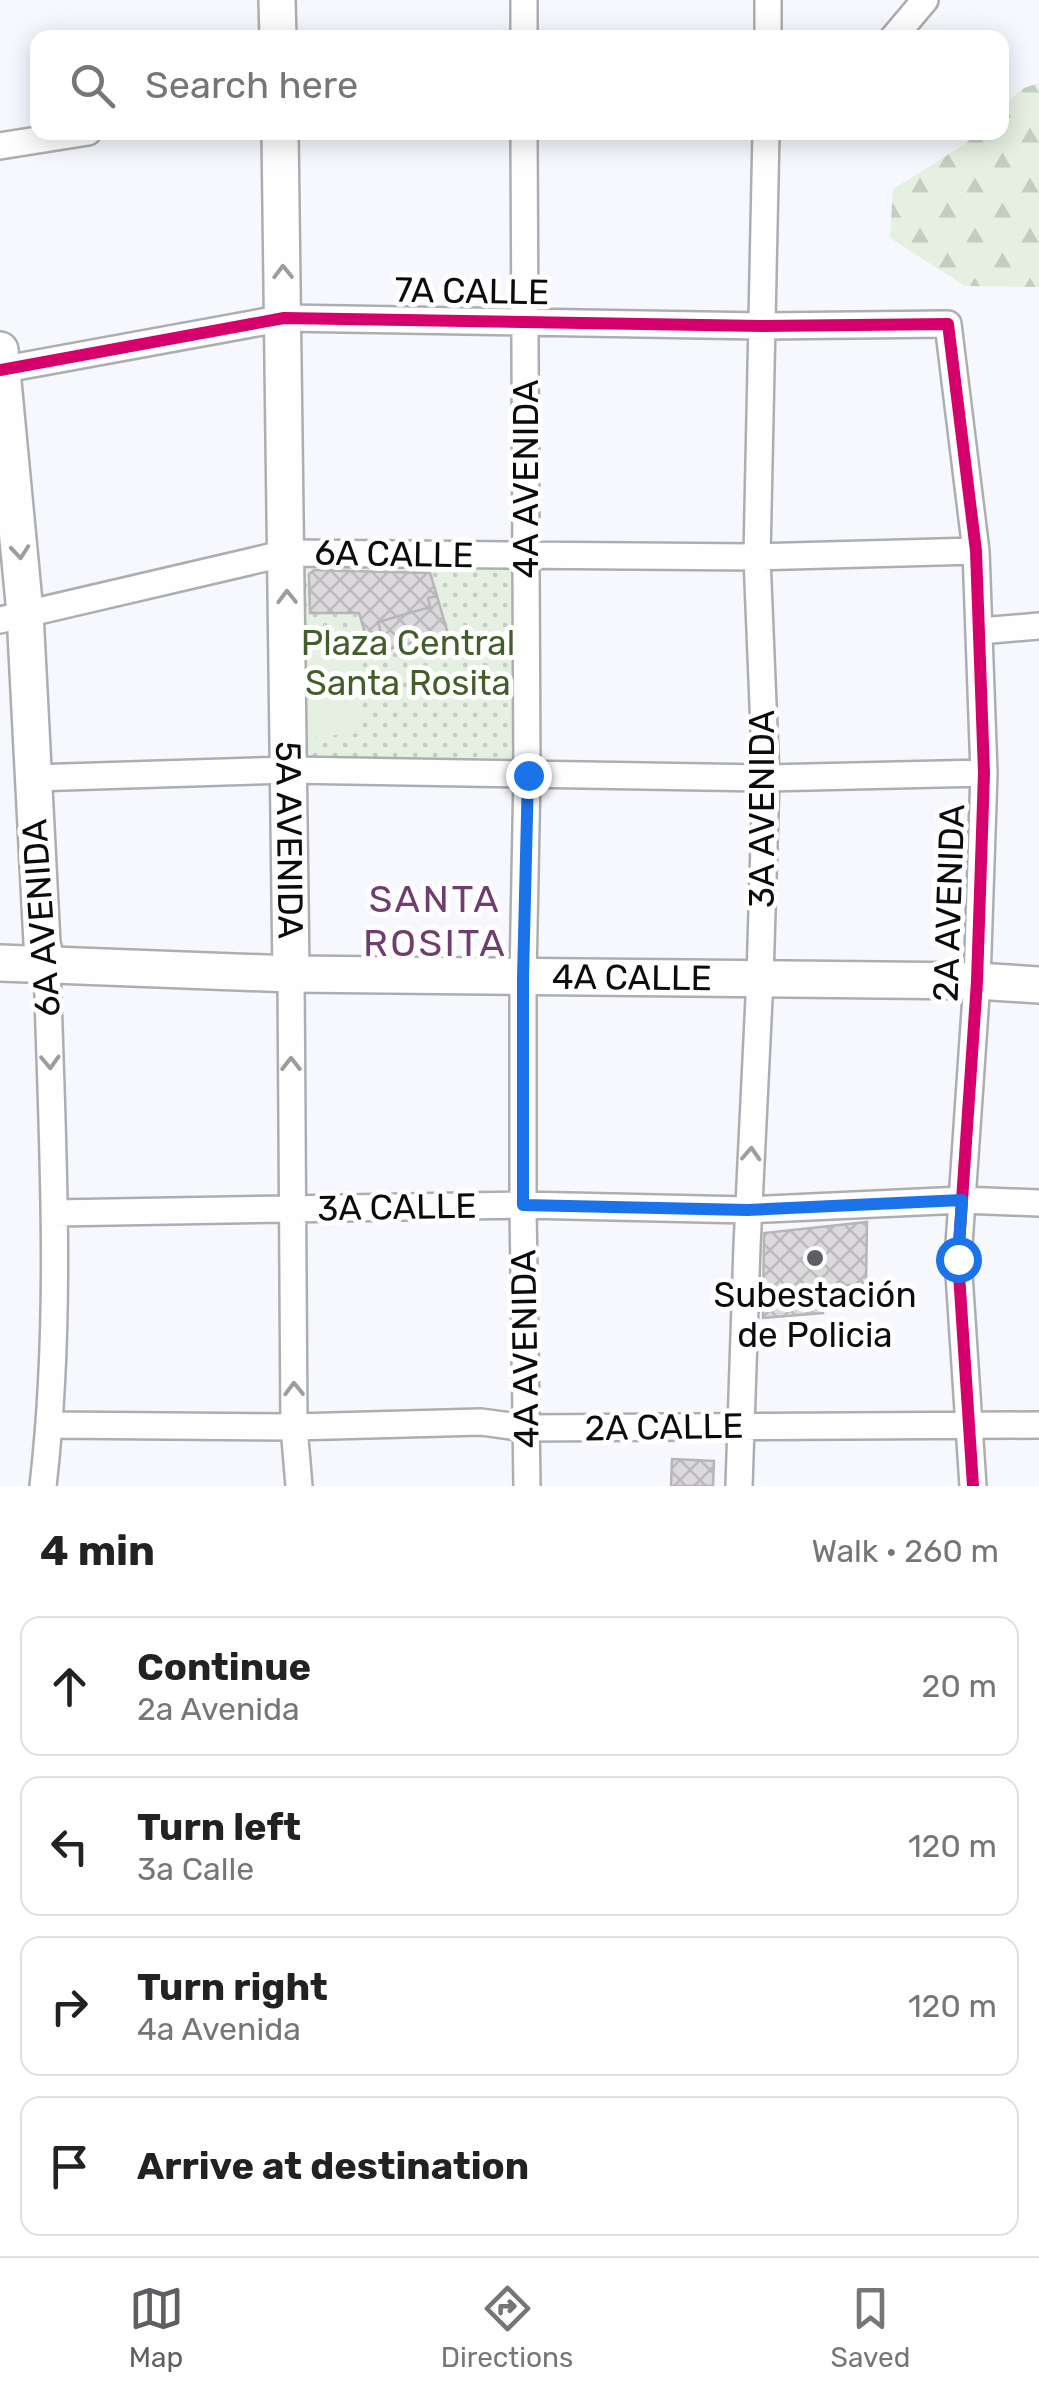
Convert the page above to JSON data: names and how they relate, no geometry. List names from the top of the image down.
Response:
{
  "streets": {
    "street": [
      "7A CALLE",
      "4A AVENIDA",
      "6A CALLE",
      "3A AVENIDA",
      "5A AVENIDA",
      "2A AVENIDA",
      "6A AVENIDA",
      "4A CALLE",
      "3A CALLE",
      "2A CALLE"
    ]
  },
  "crossings": [
    ["7A CALLE", "4A AVENIDA"],
    ["7A CALLE", "3A AVENIDA"],
    ["7A CALLE", "5A AVENIDA"],
    ["7A CALLE", "2A AVENIDA"],
    ["7A CALLE", "6A AVENIDA"],
    ["4A AVENIDA", "6A CALLE"],
    ["4A AVENIDA", "4A CALLE"],
    ["4A AVENIDA", "3A CALLE"],
    ["4A AVENIDA", "2A CALLE"],
    ["6A CALLE", "3A AVENIDA"],
    ["6A CALLE", "5A AVENIDA"],
    ["6A CALLE", "2A AVENIDA"],
    ["6A CALLE", "6A AVENIDA"],
    ["3A AVENIDA", "4A CALLE"],
    ["3A AVENIDA", "3A CALLE"],
    ["3A AVENIDA", "2A CALLE"],
    ["5A AVENIDA", "4A CALLE"],
    ["5A AVENIDA", "3A CALLE"],
    ["5A AVENIDA", "2A CALLE"],
    ["2A AVENIDA", "4A CALLE"],
    ["2A AVENIDA", "3A CALLE"],
    ["2A AVENIDA", "2A CALLE"],
    ["6A AVENIDA", "4A CALLE"],
    ["6A AVENIDA", "3A CALLE"],
    ["6A AVENIDA", "2A CALLE"]
  ],
  "one_way": ["5A AVENIDA", "6A AVENIDA"],
  "districts": ["SANTA ROSITA"],
  "parks": ["Plaza Central Santa Rosita"],
  "places": ["Subestación de Policia"],
  "page": {
    "search": "Search here",
    "heading": ["4 min", "Walk · 260 m"],
    "list": [
      ["Continue", "2a Avenida", "20 m"],
      ["Turn left", "3a Calle", "120 m"],
      ["Turn right", "4a Avenida", "120 m"],
      "Arrive at destination"
    ],
    "nav": ["Map", "Directions", "Saved"]
  }
}
